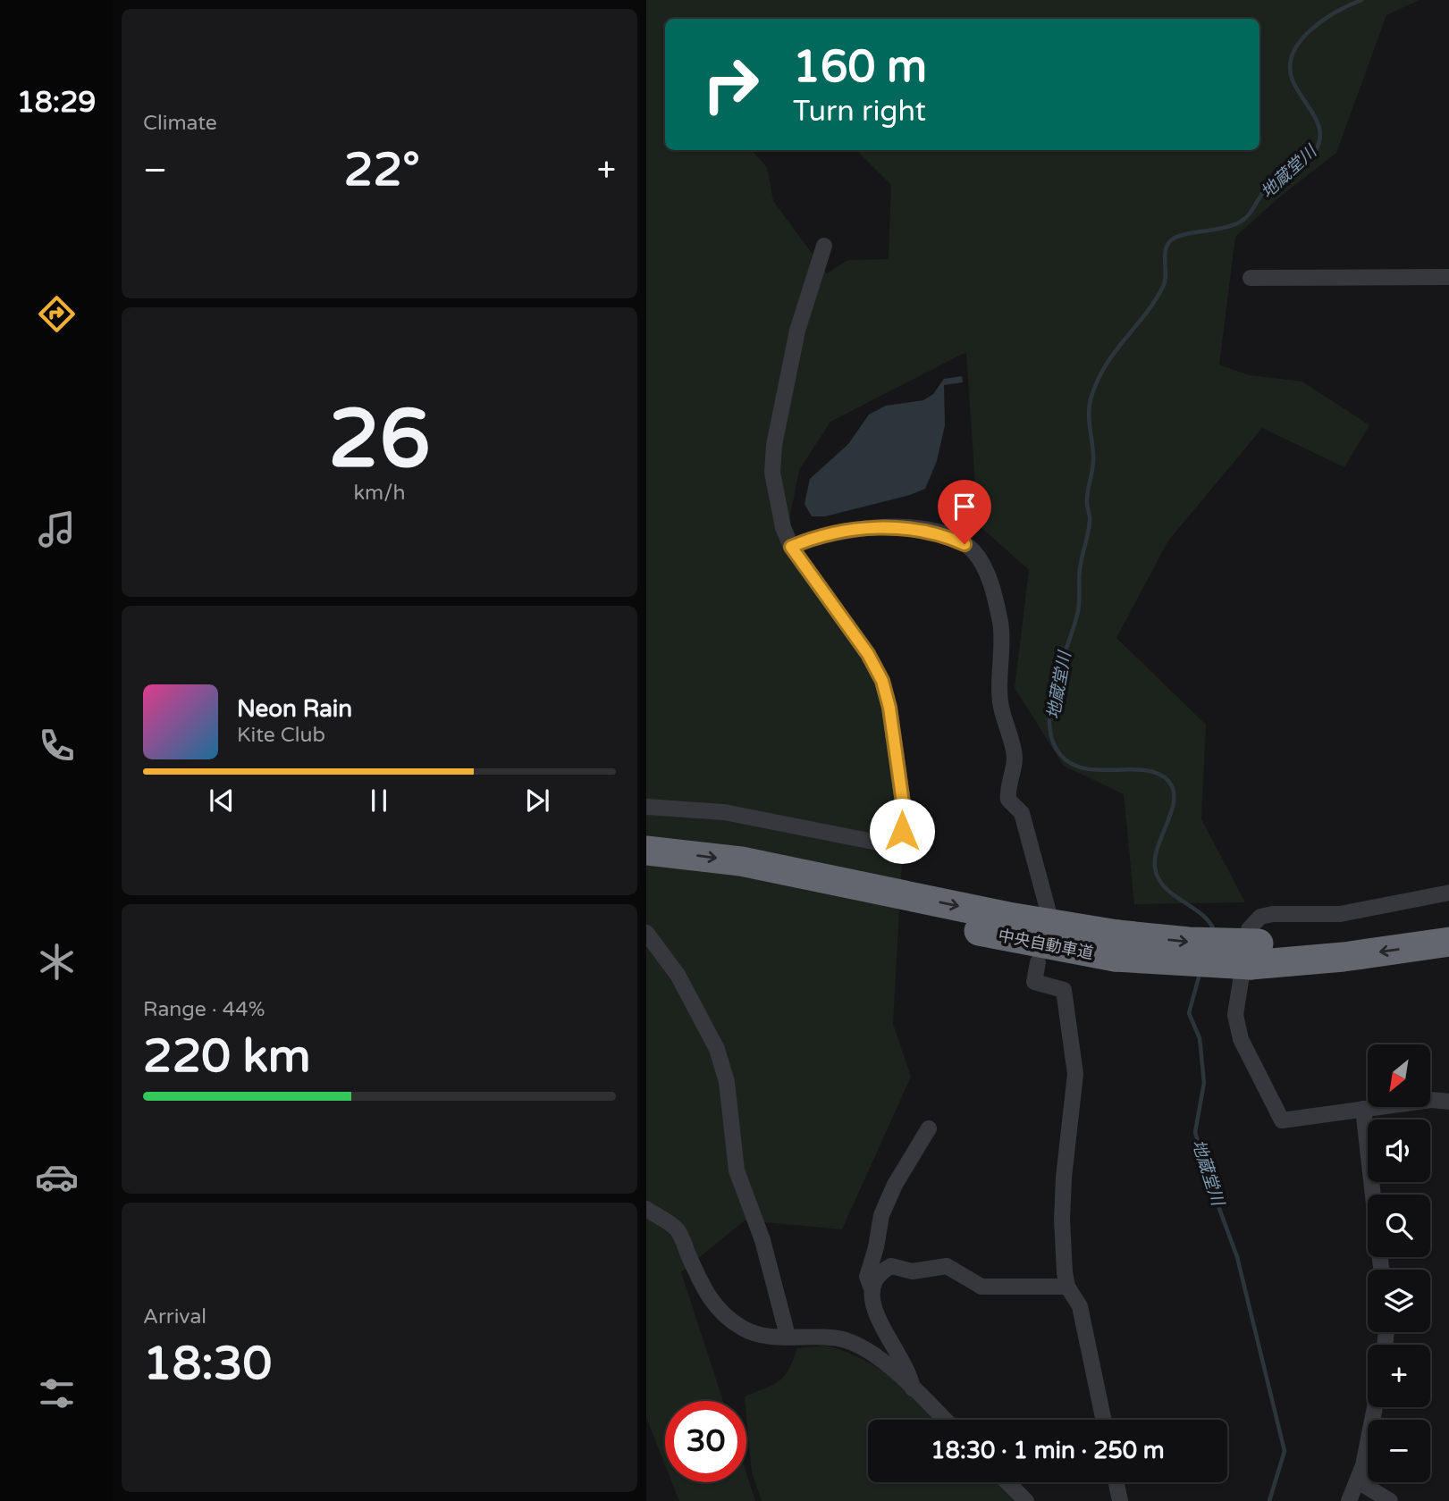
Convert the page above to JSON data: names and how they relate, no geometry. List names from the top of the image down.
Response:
{
  "streets": {
    "highway": ["中央自動車道"]
  },
  "water": ["地蔵堂川"],
  "north": "bottom left",
  "page": {
    "tabs": "18:29",
    "tile": [
      "Climate",
      ["26", "km/h"],
      ["Range · 44%", "220 km"],
      ["Arrival", "18:30"]
    ],
    "turn": ["160 m", "Turn right"],
    "heat": ["−", "22°", "+"],
    "song": ["Neon Rain", "Kite Club"],
    "map_buttons": ["+", "−"],
    "limit": "30",
    "trip": "18:30 · 1 min · 250 m"
  }
}
